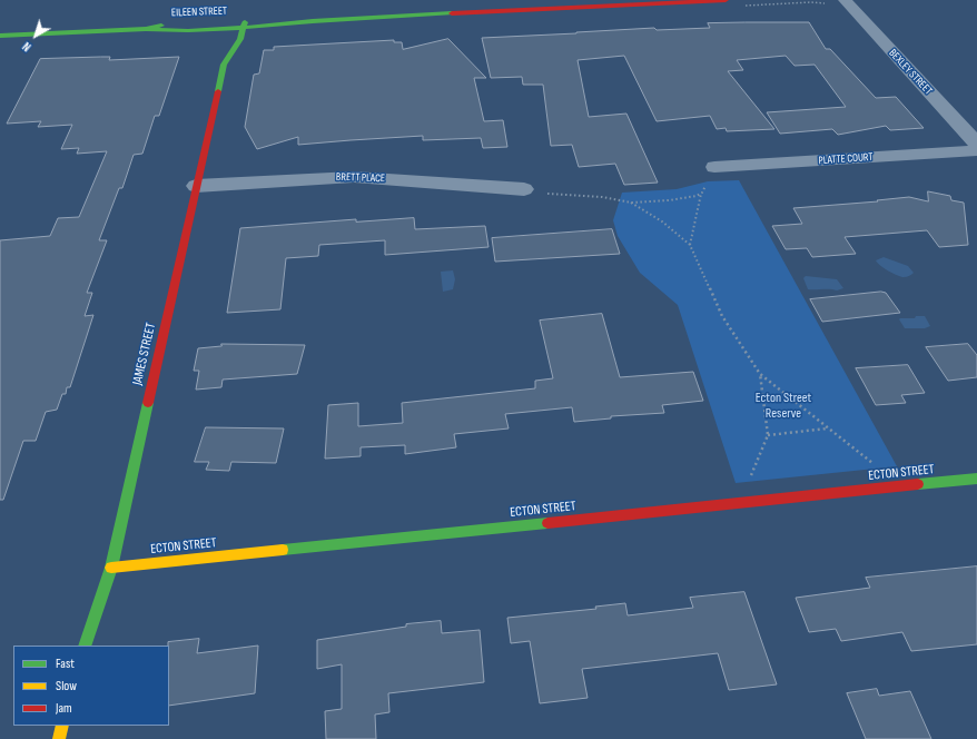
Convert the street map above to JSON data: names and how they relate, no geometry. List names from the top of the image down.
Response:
{
  "streets": {
    "street": [
      "EILEEN STREET",
      "BEXLEY STREET",
      "PLATTE COURT",
      "BRETT PLACE",
      "JAMES STREET",
      "ECTON STREET"
    ]
  },
  "crossings": [
    ["EILEEN STREET", "JAMES STREET"],
    ["BRETT PLACE", "JAMES STREET"],
    ["JAMES STREET", "ECTON STREET"]
  ],
  "parks": ["Ecton Street Reserve"],
  "legend": ["Fast", "Slow", "Jam"],
  "north": "bottom left"
}
